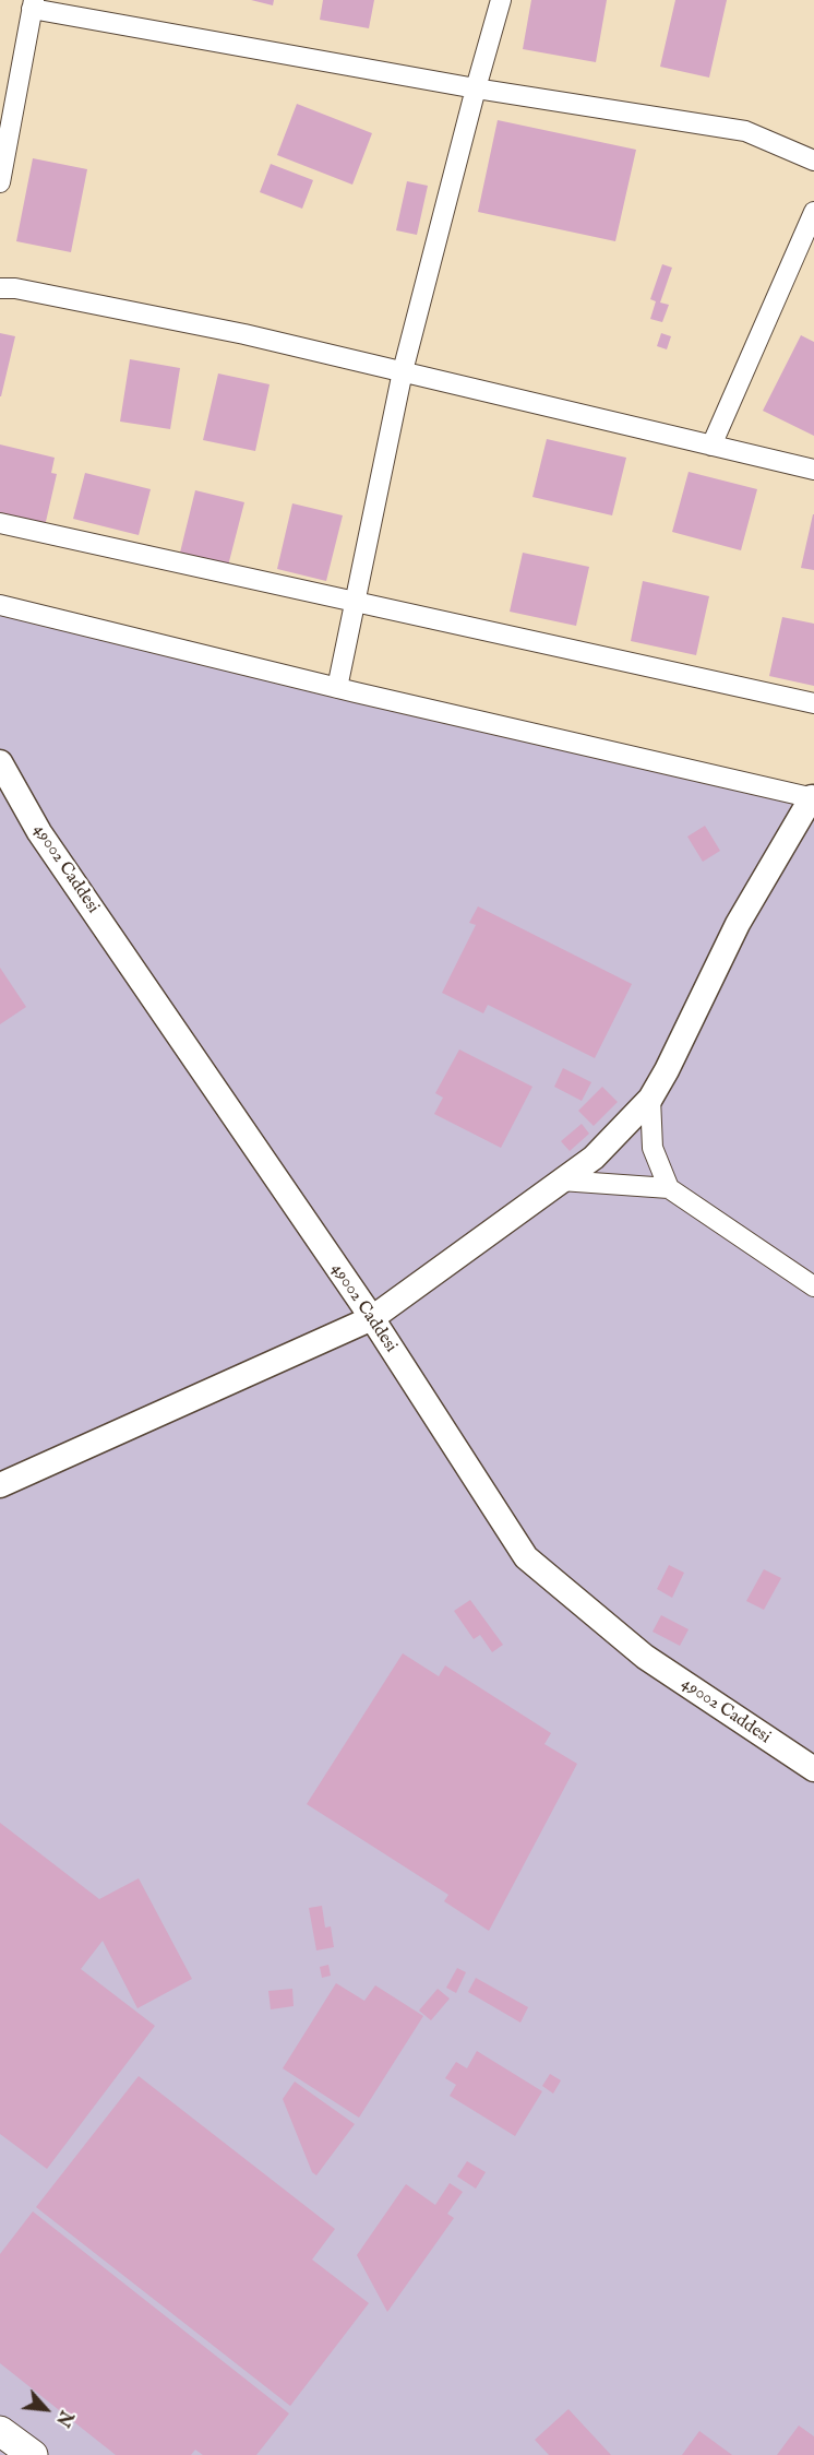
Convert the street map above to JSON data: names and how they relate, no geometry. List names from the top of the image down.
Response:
{
  "streets": {
    "street": ["49002 Caddesi"]
  },
  "north": "bottom right"
}
